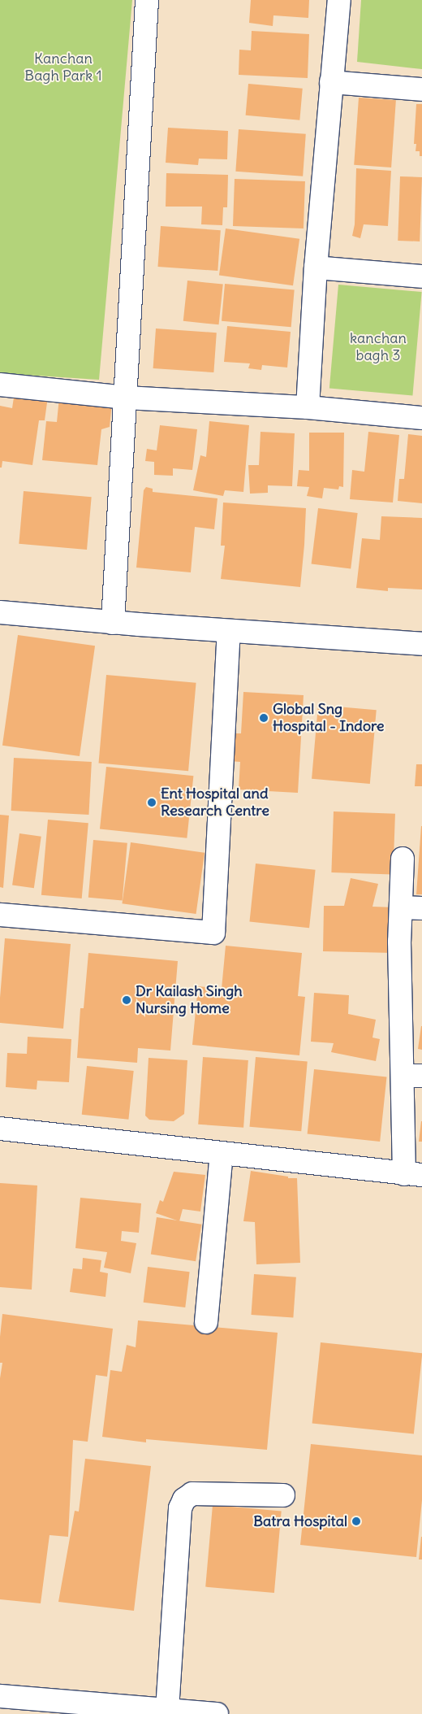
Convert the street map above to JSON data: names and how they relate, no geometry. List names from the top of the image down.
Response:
{
  "parks": ["Kanchan Bagh Park 1", "kanchan bagh 3"],
  "places": [
    "Global Sng Hospital - Indore",
    "Ent Hospital and Research Centre",
    "Dr Kailash Singh Nursing Home",
    "Batra Hospital"
  ]
}
